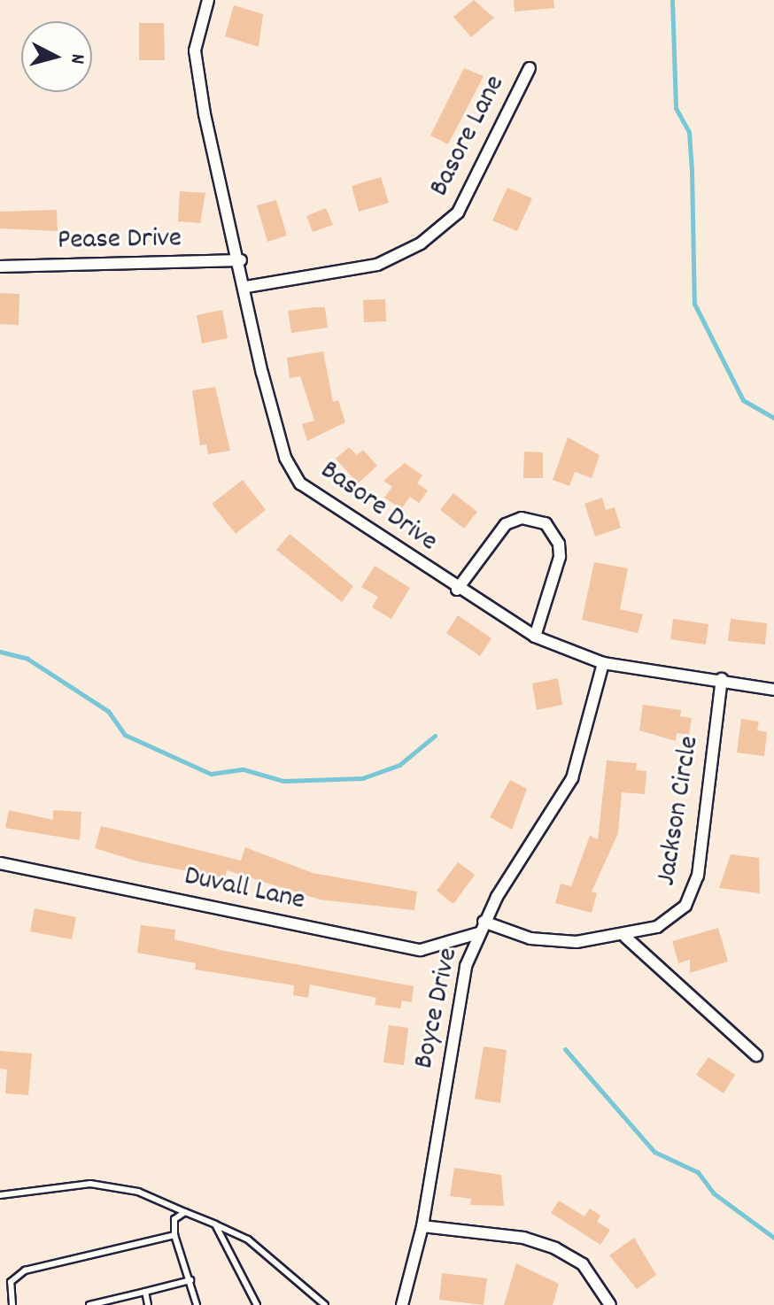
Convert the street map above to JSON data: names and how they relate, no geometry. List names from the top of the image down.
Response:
{
  "streets": {
    "street": [
      "Basore Lane",
      "Pease Drive",
      "Basore Drive",
      "Jackson Circle",
      "Duvall Lane",
      "Boyce Drive"
    ]
  },
  "crossings": [
    ["Basore Lane", "Basore Drive"],
    ["Pease Drive", "Basore Drive"],
    ["Basore Drive", "Jackson Circle"],
    ["Basore Drive", "Boyce Drive"],
    ["Jackson Circle", "Boyce Drive"],
    ["Duvall Lane", "Boyce Drive"]
  ],
  "north": "right"
}
